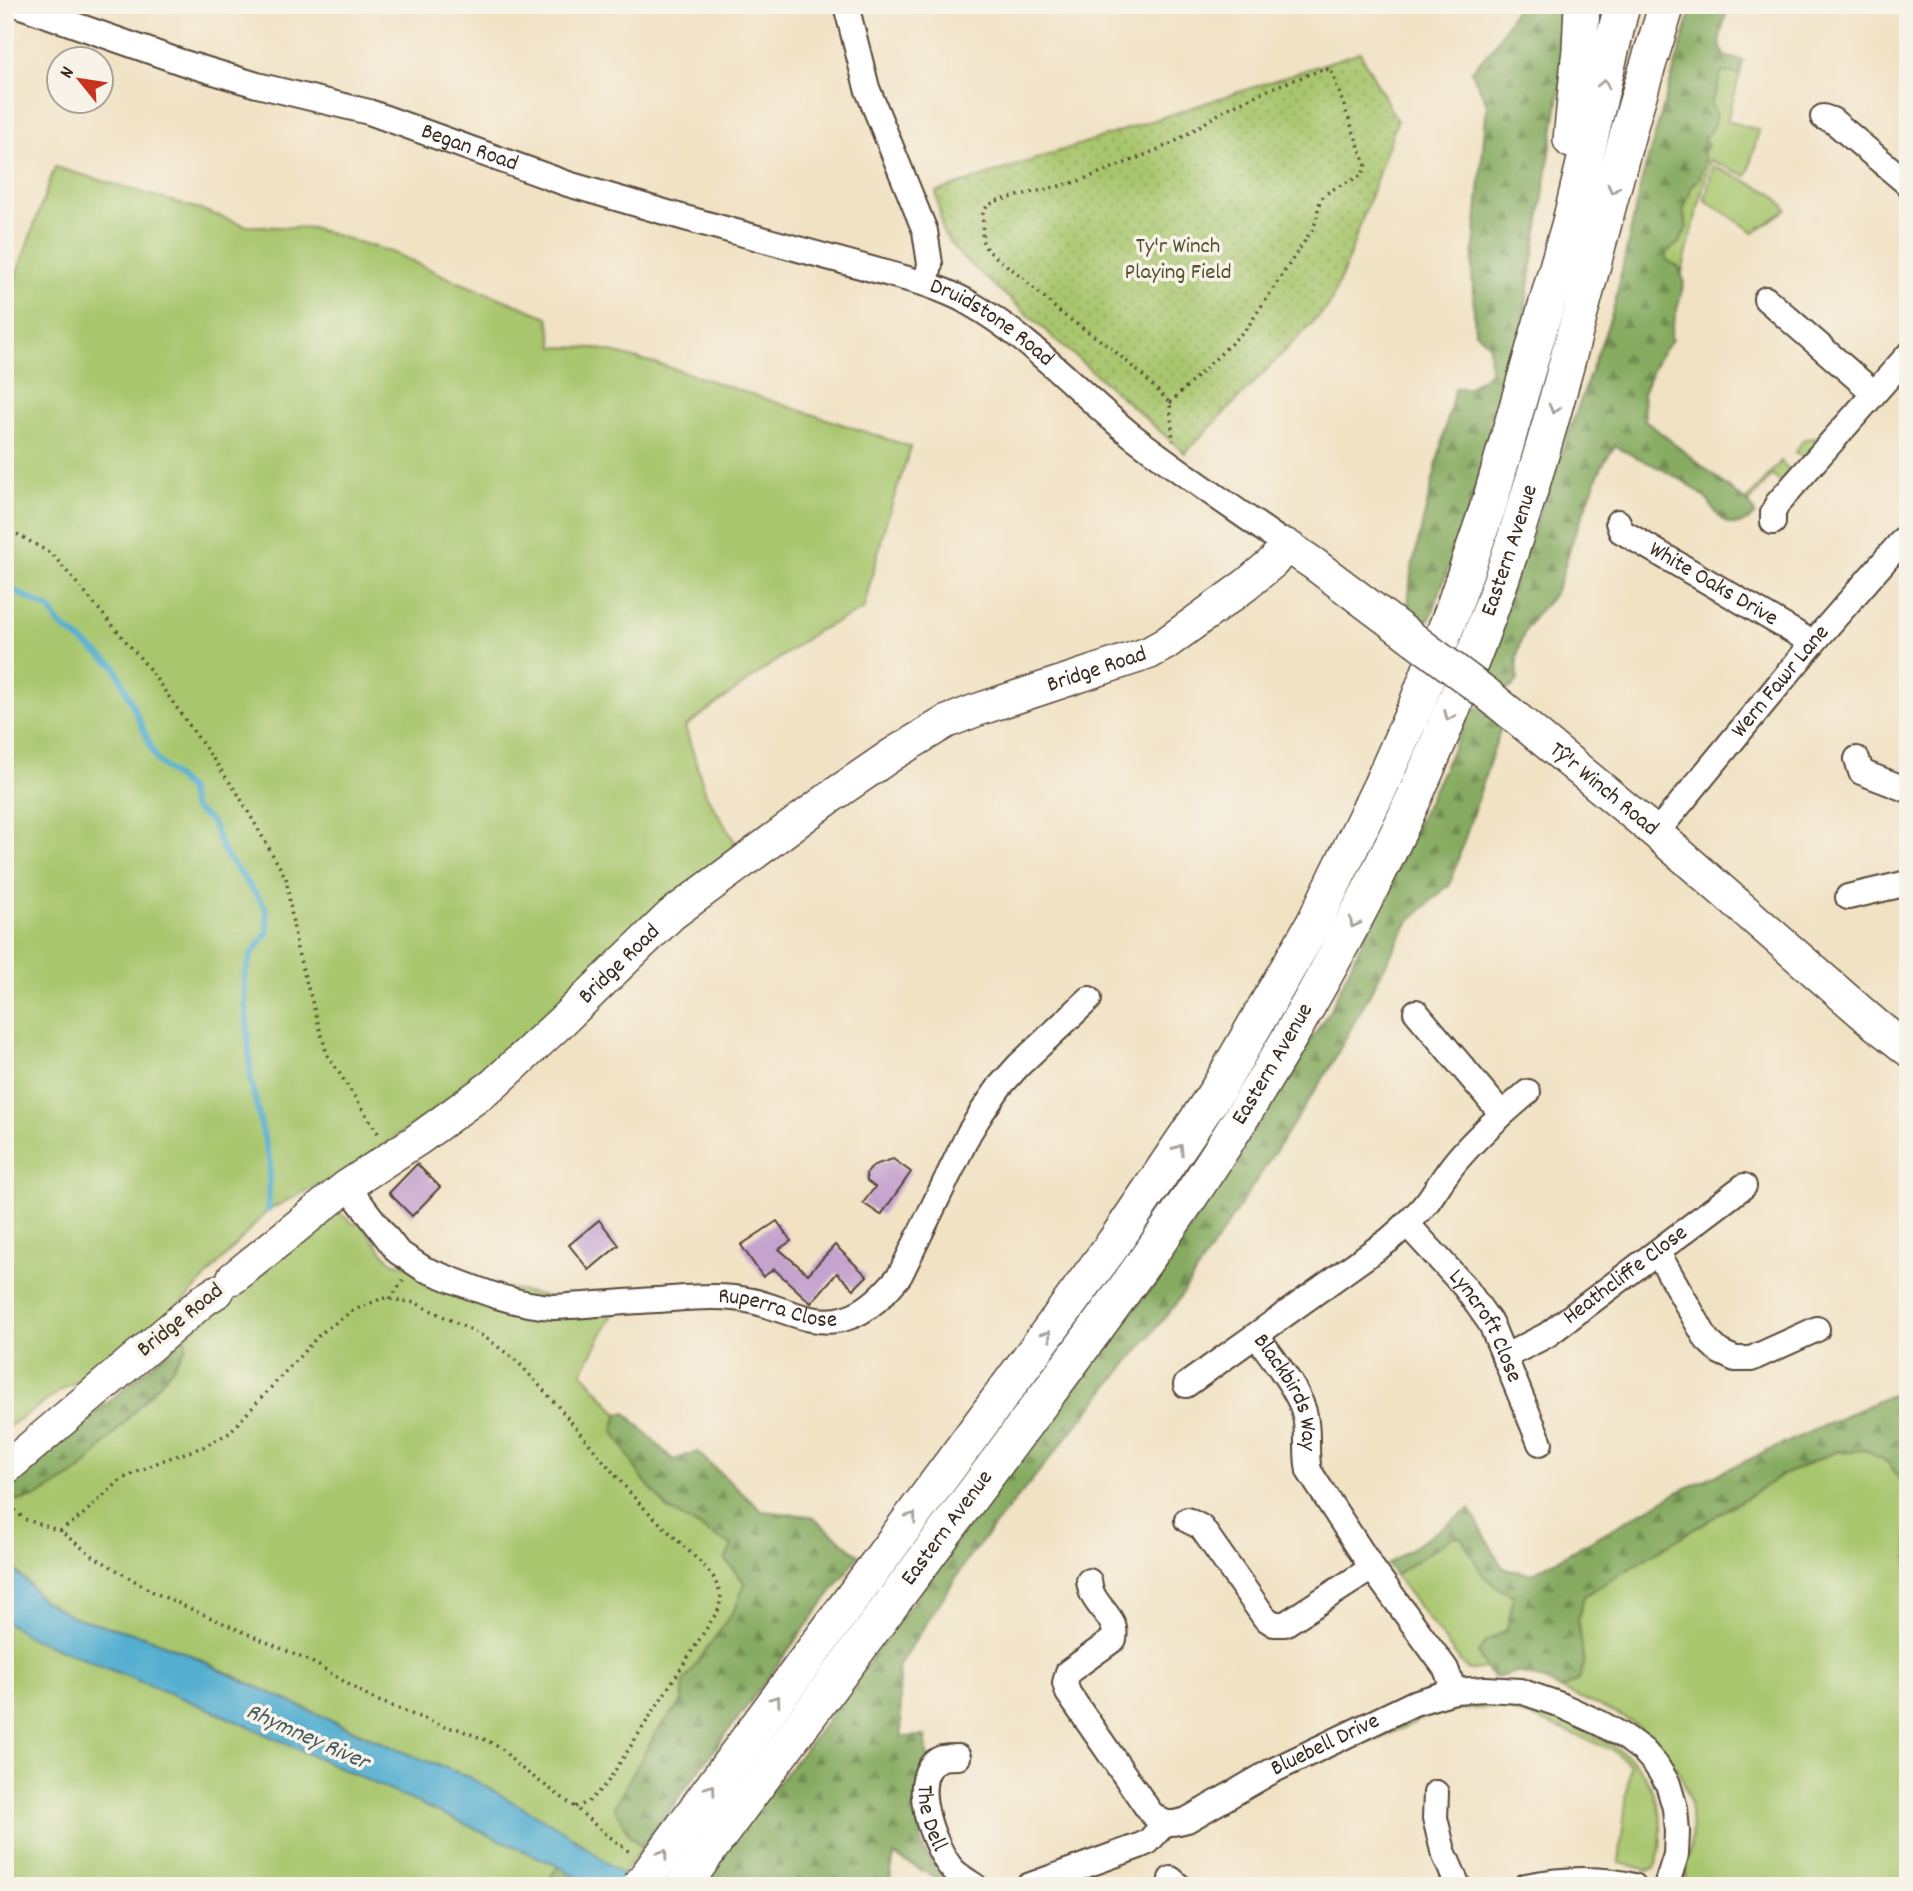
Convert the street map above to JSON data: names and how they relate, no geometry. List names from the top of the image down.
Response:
{
  "streets": {
    "highway": ["Eastern Avenue"],
    "main road": ["Bridge Road", "Tŷ'r Winch Road"],
    "street": [
      "Began Road",
      "Druidstone Road",
      "White Oaks Drive",
      "Wern Fawr Lane",
      "Heathcliffe Close",
      "Ruperra Close",
      "Lyncroft Close",
      "Blackbirds Way",
      "Bluebell Drive",
      "The Dell"
    ]
  },
  "crossings": [
    ["Began Road", "Druidstone Road"],
    ["Druidstone Road", "Bridge Road"],
    ["Druidstone Road", "Tŷ'r Winch Road"],
    ["White Oaks Drive", "Wern Fawr Lane"],
    ["Bridge Road", "Tŷ'r Winch Road"],
    ["Bridge Road", "Ruperra Close"],
    ["Wern Fawr Lane", "Tŷ'r Winch Road"],
    ["Heathcliffe Close", "Lyncroft Close"],
    ["Lyncroft Close", "Blackbirds Way"],
    ["Blackbirds Way", "Bluebell Drive"]
  ],
  "water": ["Rhymney River"],
  "parks": ["Ty'r Winch Playing Field"],
  "north": "top left"
}
